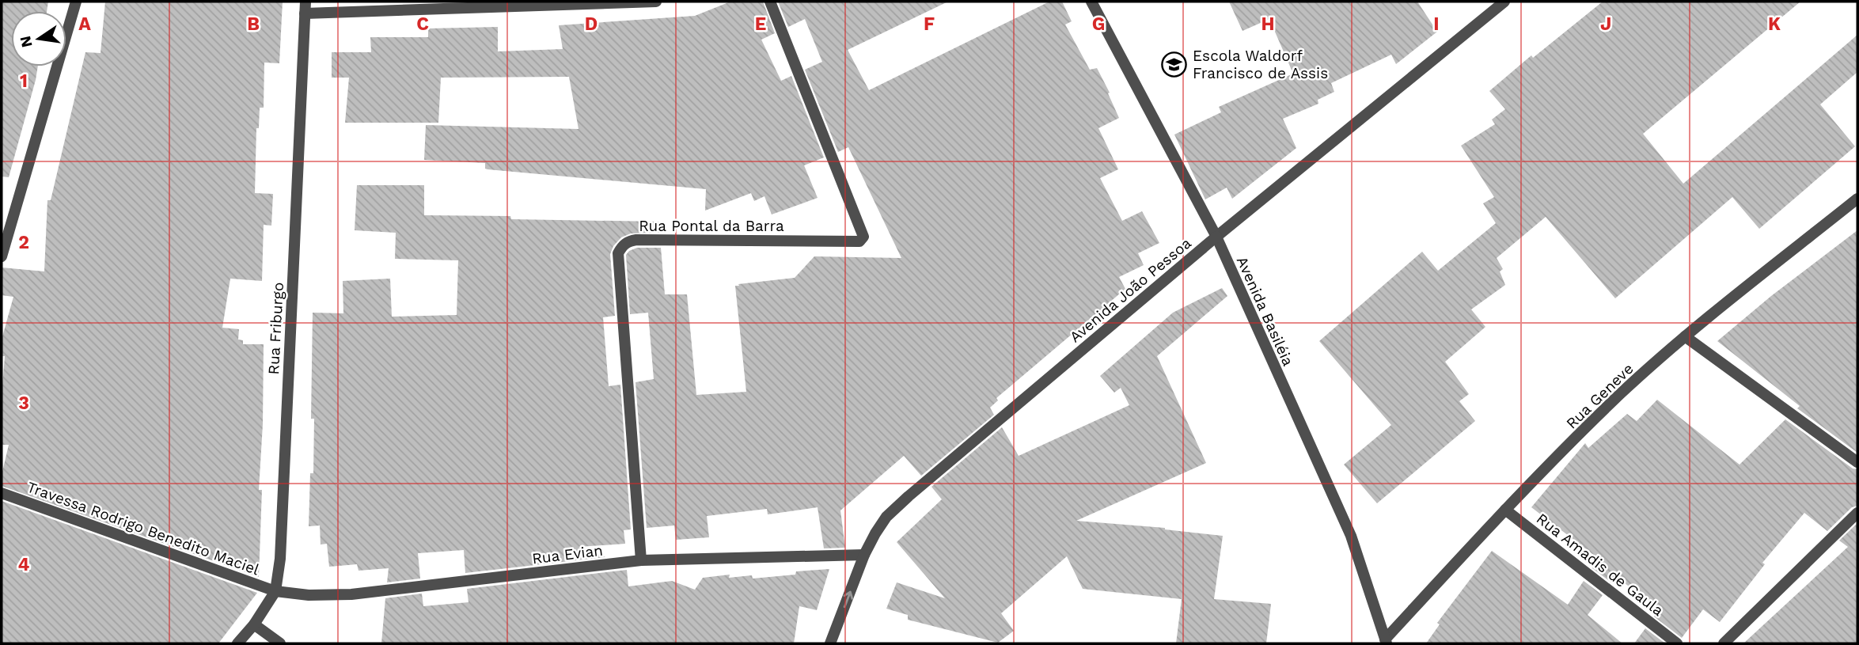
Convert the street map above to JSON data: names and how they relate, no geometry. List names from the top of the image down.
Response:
{
  "streets": {
    "street": [
      "Rua Pontal da Barra",
      "Avenida João Pessoa",
      "Avenida Basiléia",
      "Rua Friburgo",
      "Rua Geneve",
      "Travessa Rodrigo Benedito Maciel",
      "Rua Evian",
      "Rua Amadis de Gaula"
    ]
  },
  "crossings": [
    ["Rua Pontal da Barra", "Rua Evian"],
    ["Avenida João Pessoa", "Avenida Basiléia"],
    ["Avenida João Pessoa", "Rua Evian"],
    ["Avenida Basiléia", "Rua Geneve"],
    ["Rua Friburgo", "Travessa Rodrigo Benedito Maciel"],
    ["Rua Friburgo", "Rua Evian"],
    ["Rua Geneve", "Rua Amadis de Gaula"],
    ["Travessa Rodrigo Benedito Maciel", "Rua Evian"]
  ],
  "places": {
    "school or university": ["Escola Waldorf Francisco de Assis"]
  },
  "north": "left",
  "grid": {
    "columns": [
      "A",
      "B",
      "C",
      "D",
      "E",
      "F",
      "G",
      "H",
      "I",
      "J",
      "K"
    ],
    "rows": [
      "1",
      "2",
      "3",
      "4"
    ]
  }
}
